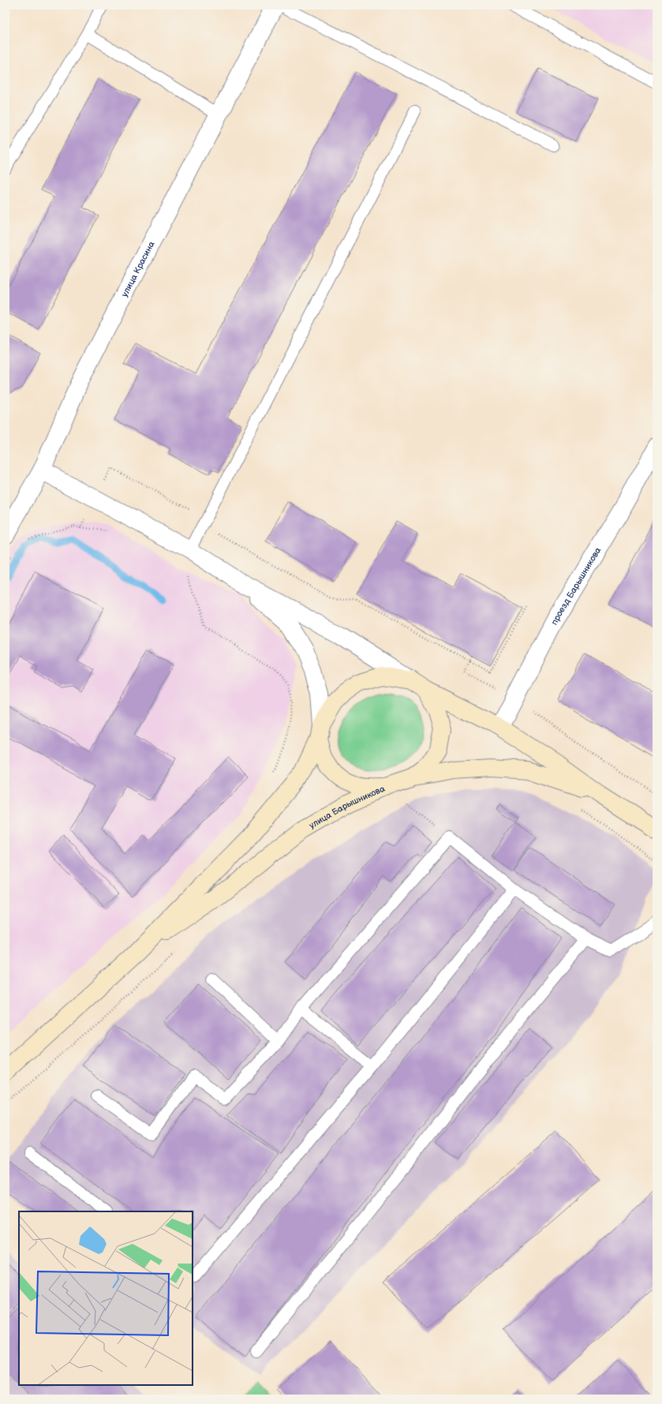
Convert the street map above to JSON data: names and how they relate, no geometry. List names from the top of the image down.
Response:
{
  "streets": {
    "main road": ["улица Барышникова"],
    "street": ["улица Красина", "проезд Барышникова"]
  },
  "crossings": [
    ["проезд Барышникова", "улица Барышникова"]
  ]
}
